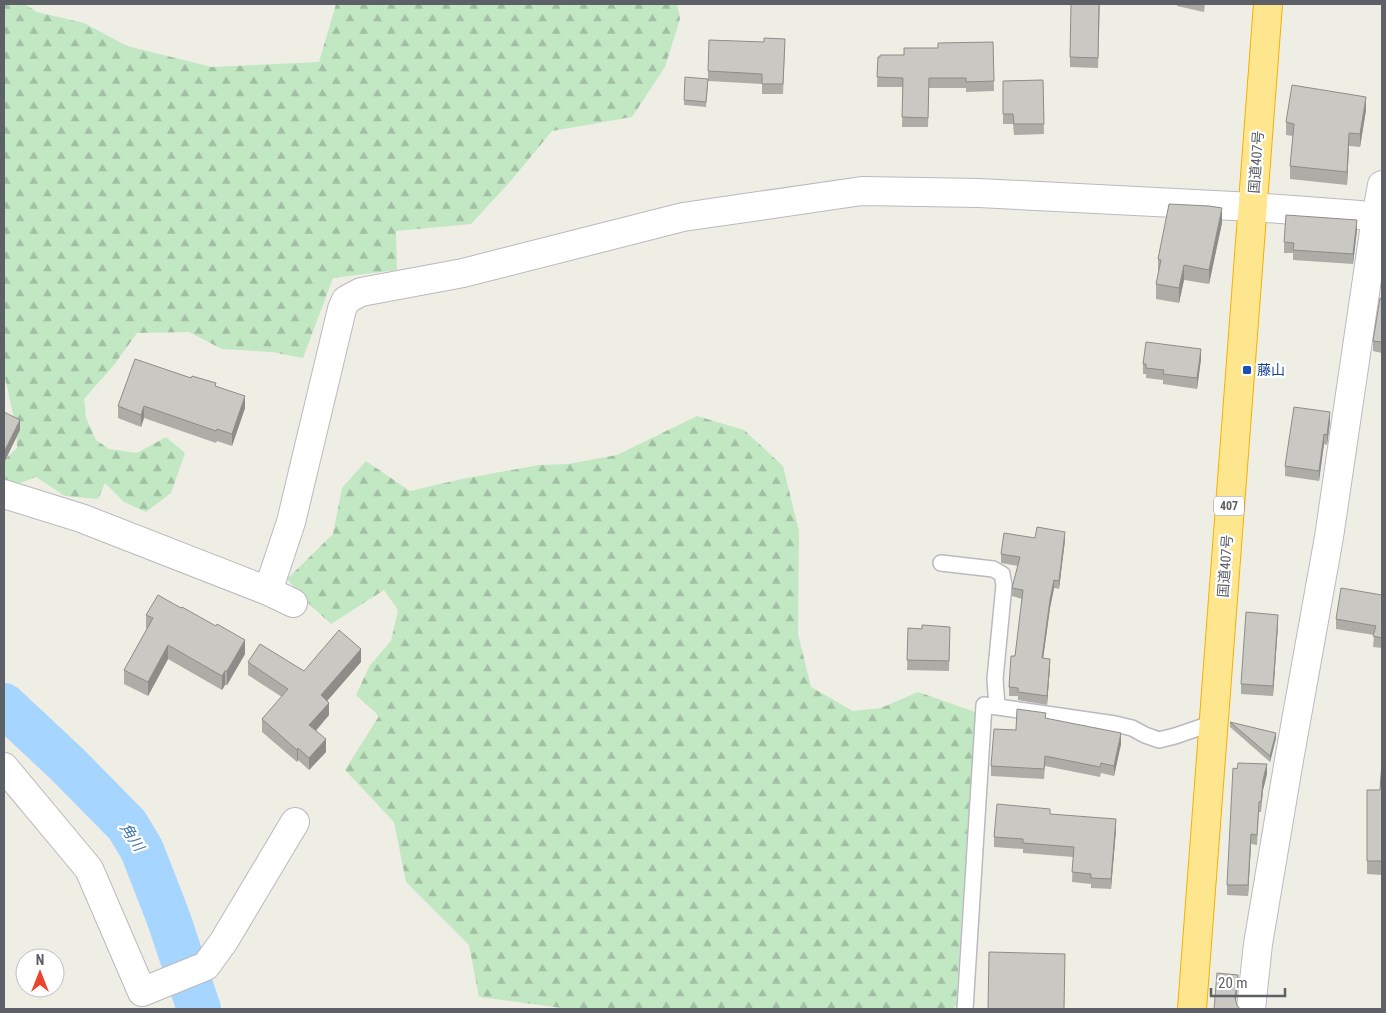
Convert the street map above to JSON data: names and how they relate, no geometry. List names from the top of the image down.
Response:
{
  "streets": {
    "highway": ["国道407号", "407"]
  },
  "water": ["角川"],
  "places": {
    "transit": ["藤山"]
  },
  "scale_bar": "20 m",
  "north": "top"
}
